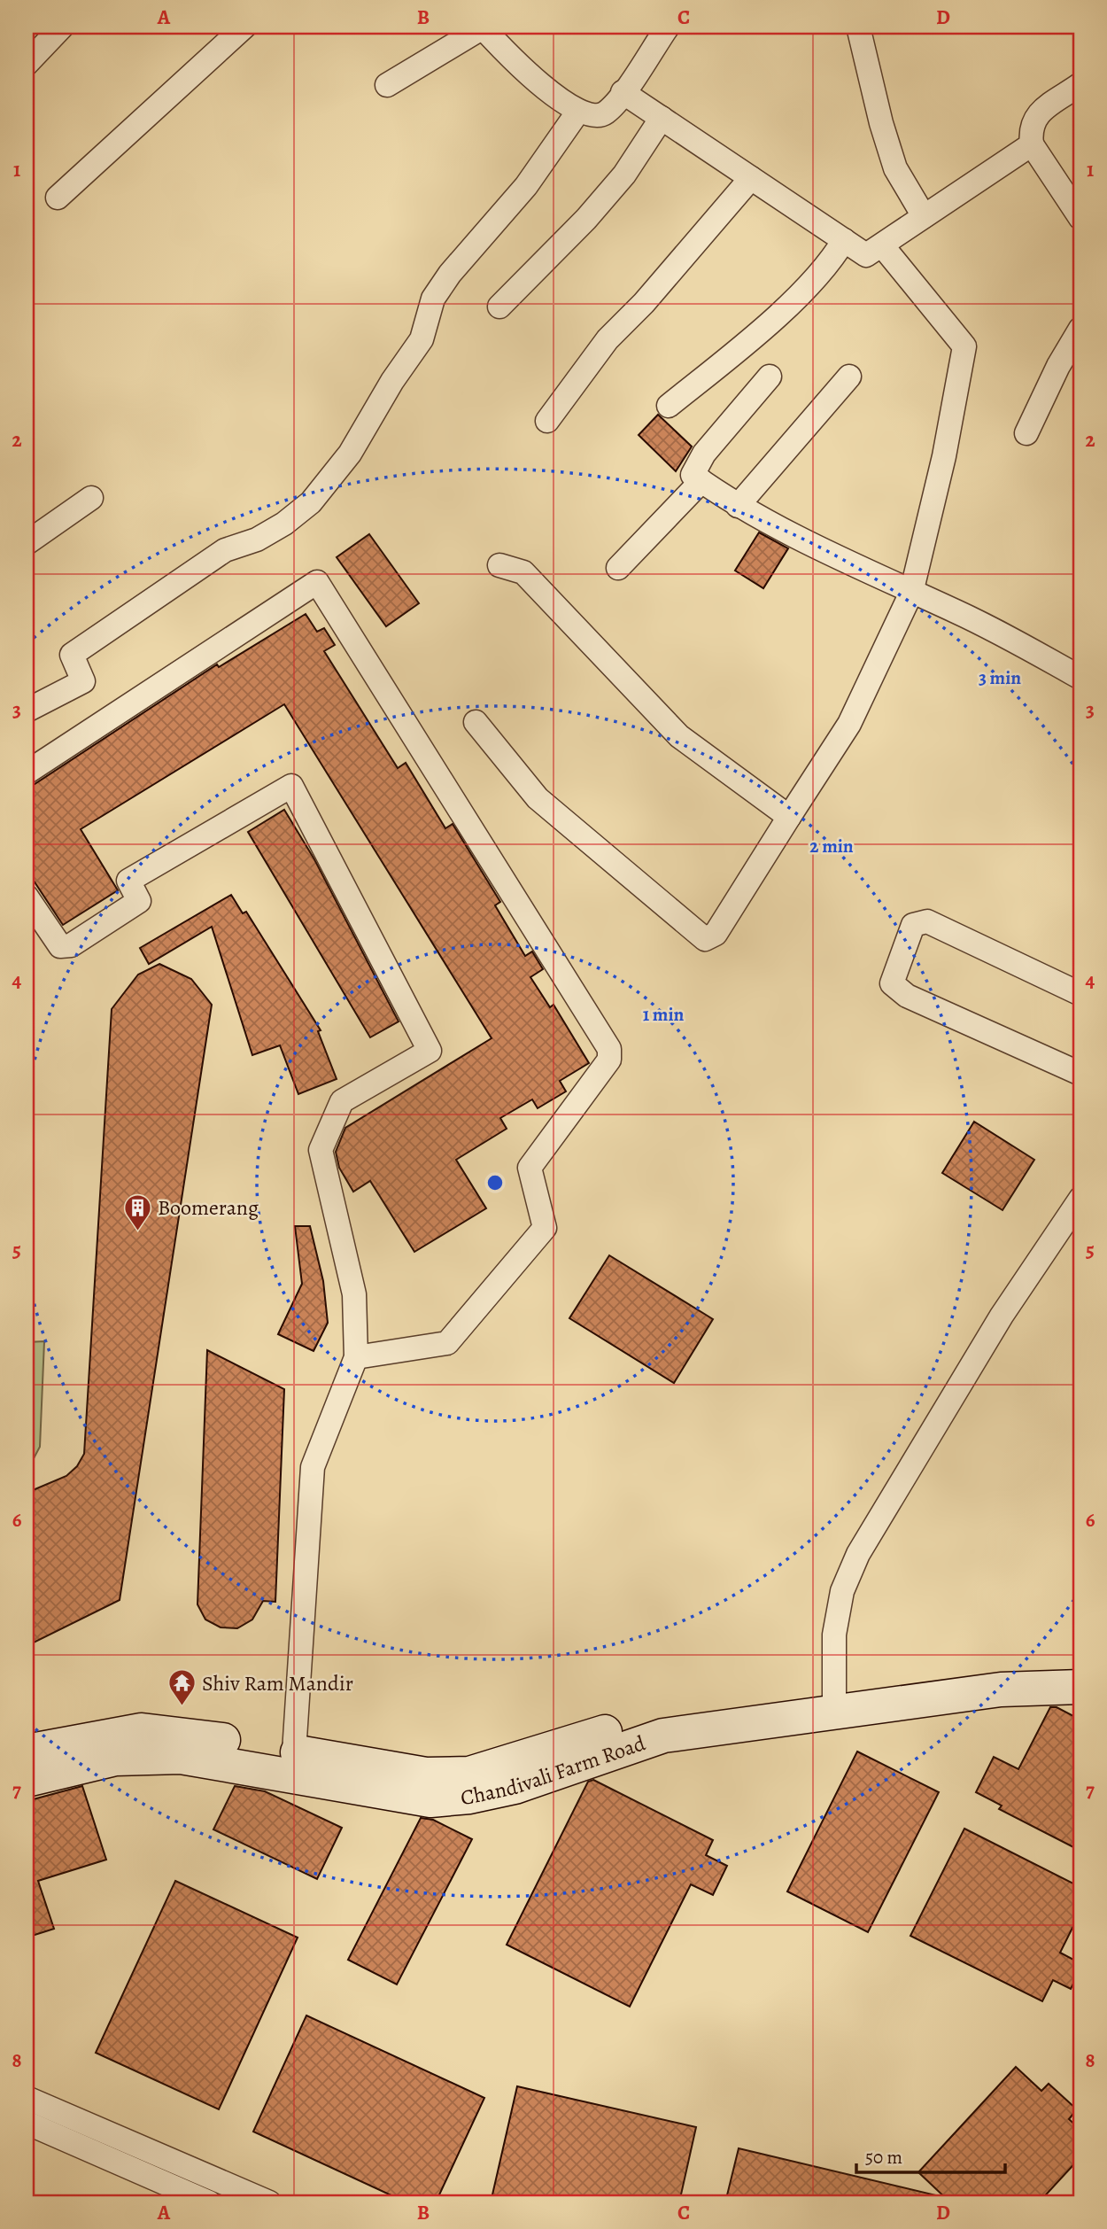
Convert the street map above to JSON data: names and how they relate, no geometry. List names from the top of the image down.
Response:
{
  "places": {
    "building": ["Boomerang"],
    "temple": ["Shiv Ram Mandir"]
  },
  "scale_bar": "50 m",
  "grid": {
    "columns": [
      "A",
      "B",
      "C",
      "D"
    ],
    "rows": [
      "1",
      "2",
      "3",
      "4",
      "5",
      "6",
      "7",
      "8"
    ]
  },
  "rings": ["3 min", "2 min", "1 min"]
}
